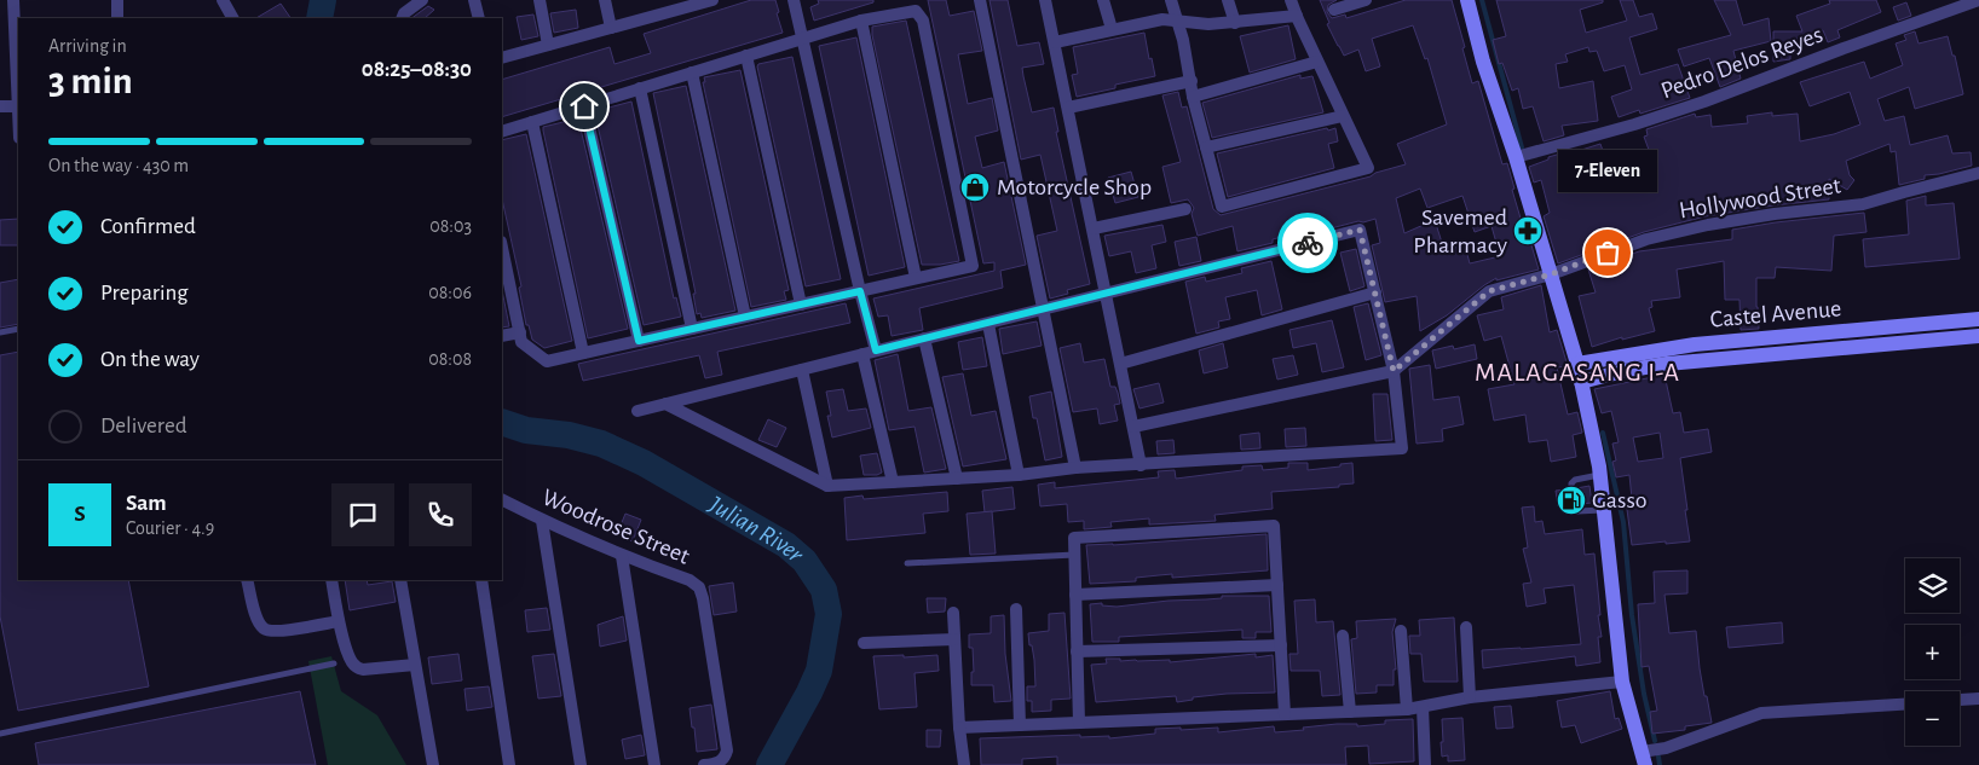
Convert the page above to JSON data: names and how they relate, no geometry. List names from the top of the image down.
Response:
{
  "streets": {
    "street": [
      "Pedro Delos Reyes",
      "Hollywood Street",
      "Castel Avenue",
      "Woodrose Street"
    ]
  },
  "districts": ["MALAGASANG I-A"],
  "water": ["Julian River"],
  "places": {
    "shop": ["Motorcycle Shop"],
    "pharmacy": ["Savemed Pharmacy"],
    "other": ["7-Eleven"],
    "fuel station": ["Gasso"]
  },
  "page": {
    "heading": ["3 min", "Arriving in", "08:25–08:30"],
    "panel": ["Sam", "Courier · 4.9"],
    "bar": "On the way · 430 m",
    "bubble": "7-Eleven",
    "list": [
      ["Confirmed", "08:03"],
      ["Preparing", "08:06"],
      ["On the way", "08:08"],
      "Delivered"
    ],
    "round": "S",
    "map_buttons": ["+", "−"]
  }
}
